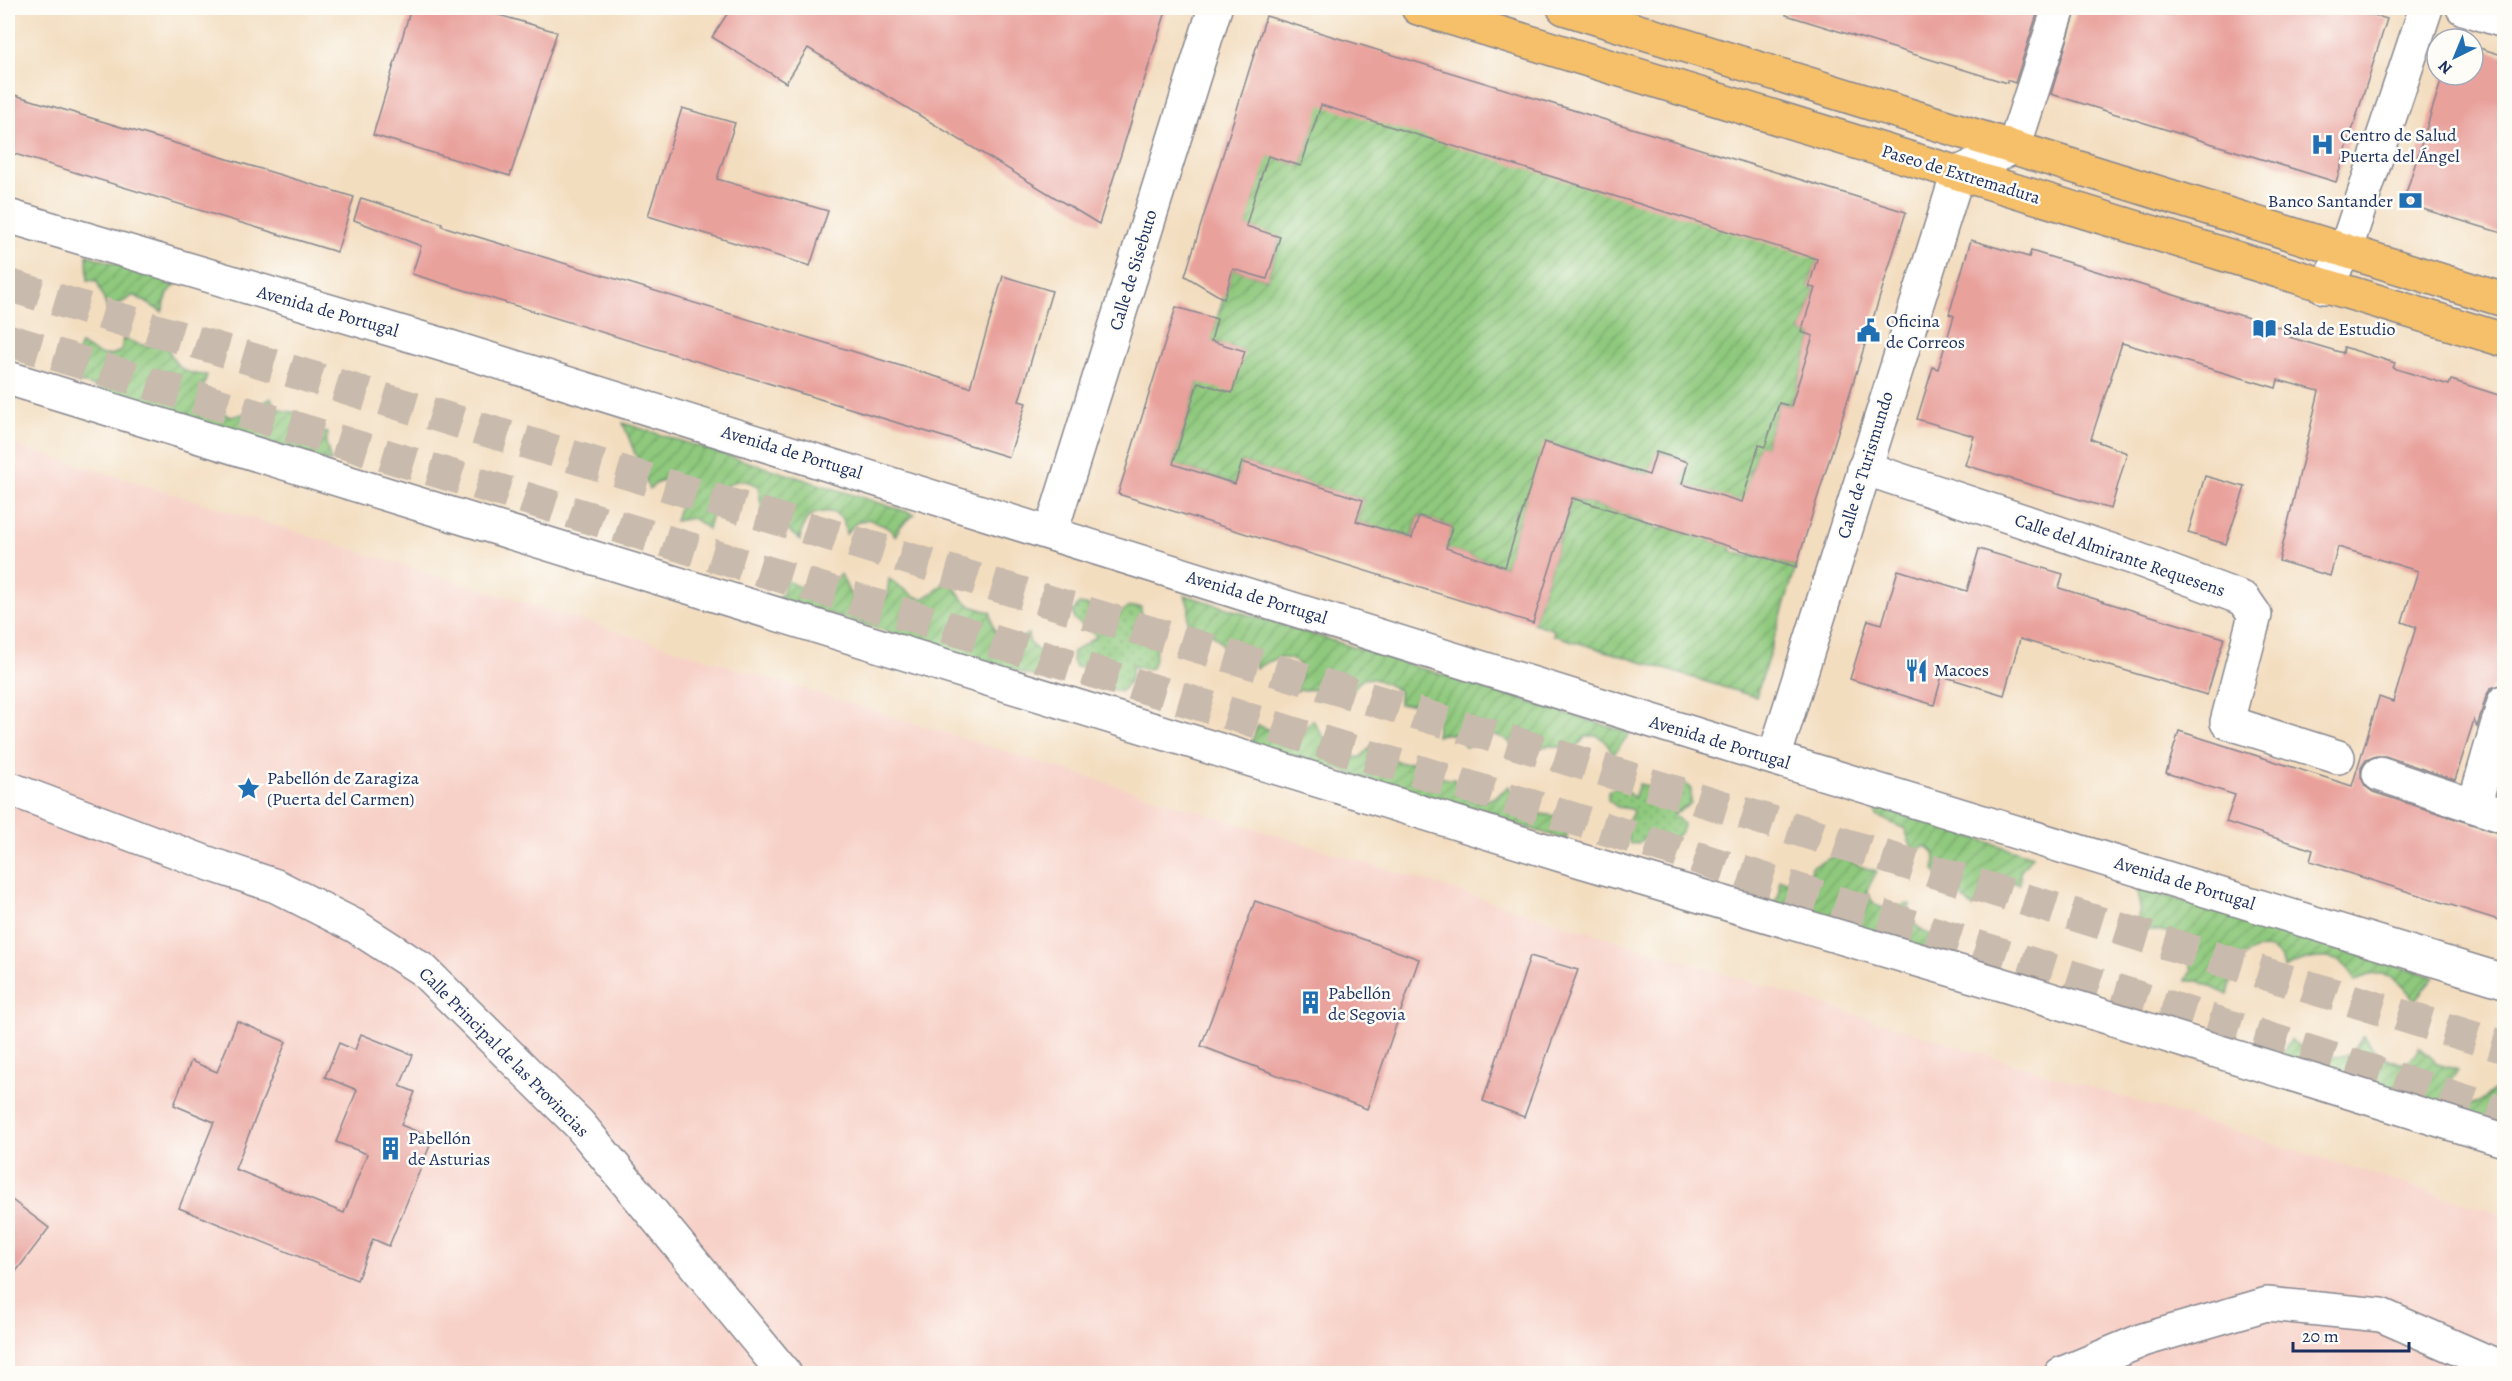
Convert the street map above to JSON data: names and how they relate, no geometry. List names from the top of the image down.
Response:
{
  "streets": {
    "main road": ["Paseo de Extremadura"],
    "street": [
      "Calle de Sisebuto",
      "Avenida de Portugal",
      "Calle de Turismundo",
      "Calle del Almirante Requesens",
      "Calle Principal de las Provincias"
    ]
  },
  "crossings": [
    ["Paseo de Extremadura", "Calle de Turismundo"],
    ["Calle de Sisebuto", "Avenida de Portugal"],
    ["Avenida de Portugal", "Calle de Turismundo"],
    ["Calle de Turismundo", "Calle del Almirante Requesens"]
  ],
  "places": {
    "hospital": ["Centro de Salud Puerta del Ángel"],
    "bank": ["Banco Santander"],
    "library": ["Sala de Estudio"],
    "public building": ["Oficina de Correos"],
    "restaurant": ["Macoes"],
    "place": ["Pabellón de Zaragiza (Puerta del Carmen)"],
    "building": ["Pabellón de Segovia", "Pabellón de Asturias"]
  },
  "scale_bar": "20 m",
  "north": "bottom left"
}
